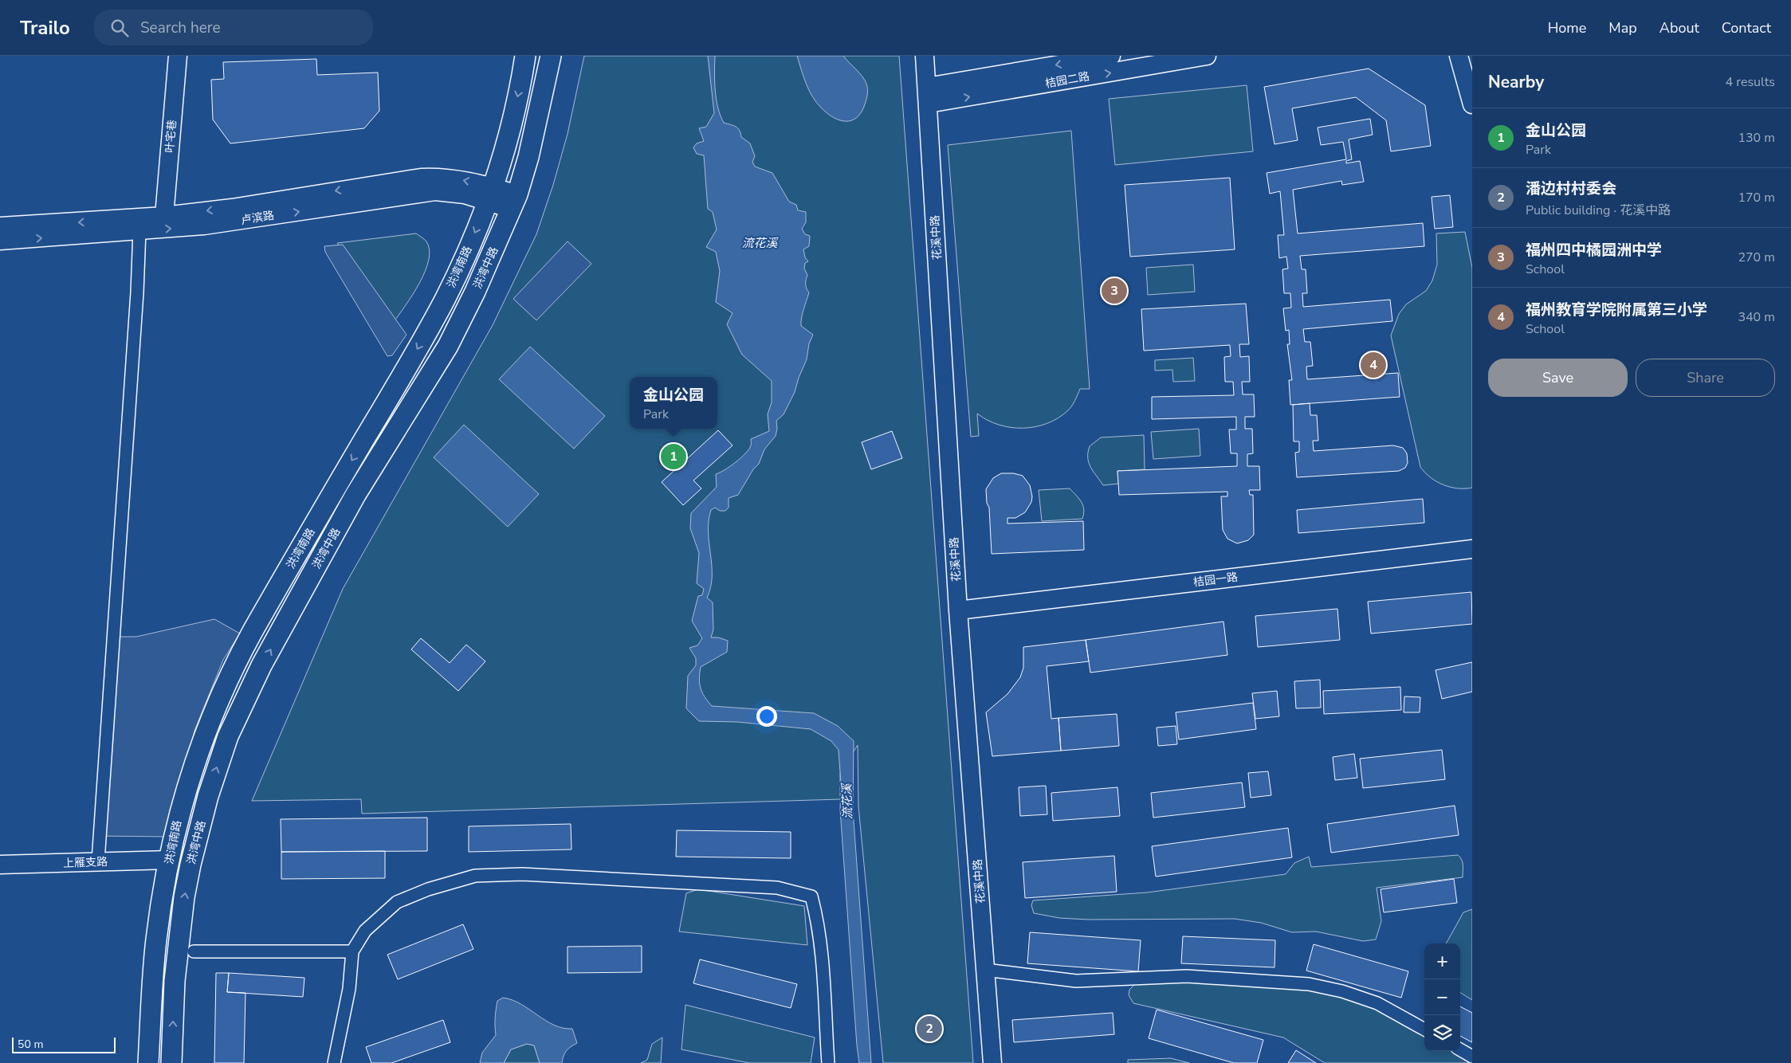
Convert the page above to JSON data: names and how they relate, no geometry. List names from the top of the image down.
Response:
{
  "streets": {
    "main road": ["洪湾南路", "洪湾中路"],
    "street": [
      "桔园二路",
      "叶宅巷",
      "卢滨路",
      "花溪中路",
      "桔园一路",
      "上雁支路"
    ]
  },
  "crossings": [
    ["桔园二路", "花溪中路"],
    ["卢滨路", "洪湾南路"],
    ["花溪中路", "桔园一路"],
    ["洪湾南路", "上雁支路"]
  ],
  "one_way": ["洪湾南路", "洪湾中路"],
  "water": ["流花溪"],
  "scale_bar": "50 m",
  "page": {
    "header": "Trailo",
    "search": "Search here",
    "nav": [
      "Home",
      "Map",
      "About",
      "Contact"
    ],
    "heading": ["Nearby", "4 results"],
    "list": [
      {
        "mark": "1",
        "name": "金山公园",
        "note": "Park",
        "value": "130 m"
      },
      {
        "mark": "2",
        "name": "潘边村村委会",
        "note": "Public building · 花溪中路",
        "value": "170 m"
      },
      {
        "mark": "3",
        "name": "福州四中橘园洲中学",
        "note": "School",
        "value": "270 m"
      },
      {
        "mark": "4",
        "name": "福州教育学院附属第三小学",
        "note": "School",
        "value": "340 m"
      }
    ],
    "pins": [
      "3",
      "4",
      "1",
      "2"
    ],
    "buttons": ["Save", "Share"],
    "popup": ["金山公园", "Park"],
    "map_buttons": ["+", "−"],
    "scale": "50 m"
  }
}
